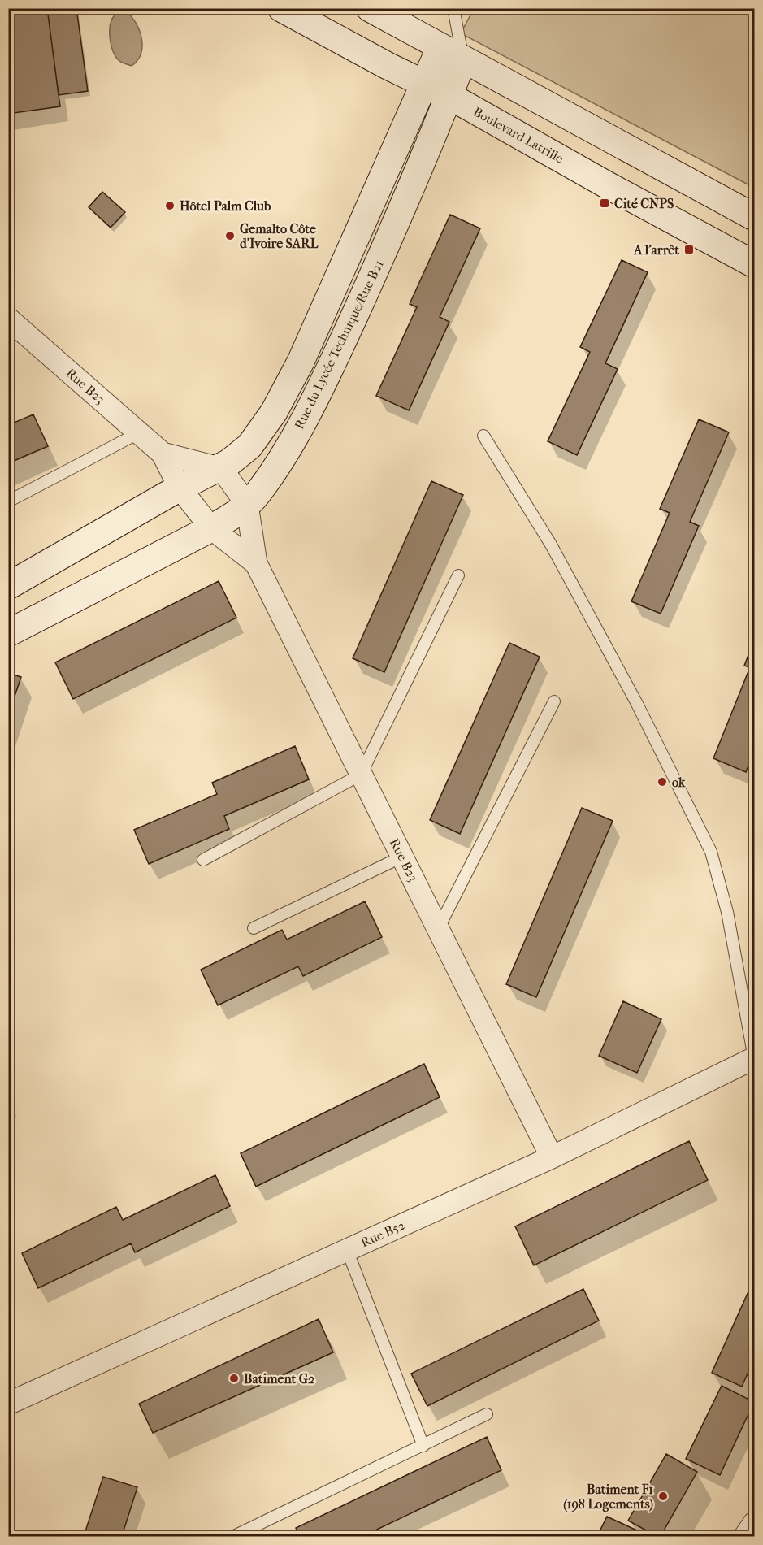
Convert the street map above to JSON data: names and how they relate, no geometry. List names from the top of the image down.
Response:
{
  "streets": {
    "street": [
      "Boulevard Latrille",
      "Rue du Lycée Technique/Rue B21",
      "Rue B23",
      "Rue B52"
    ]
  },
  "crossings": [
    ["Boulevard Latrille", "Rue du Lycée Technique/Rue B21"],
    ["Rue B23", "Rue B52"]
  ],
  "places": {
    "transit": ["Cité CNPS", "A l'arrêt"],
    "other": [
      "Hôtel Palm Club",
      "Gemalto Côte d’Ivoire SARL",
      "ok",
      "Batiment G2",
      "Batiment F1 (198 Logements)"
    ]
  }
}
